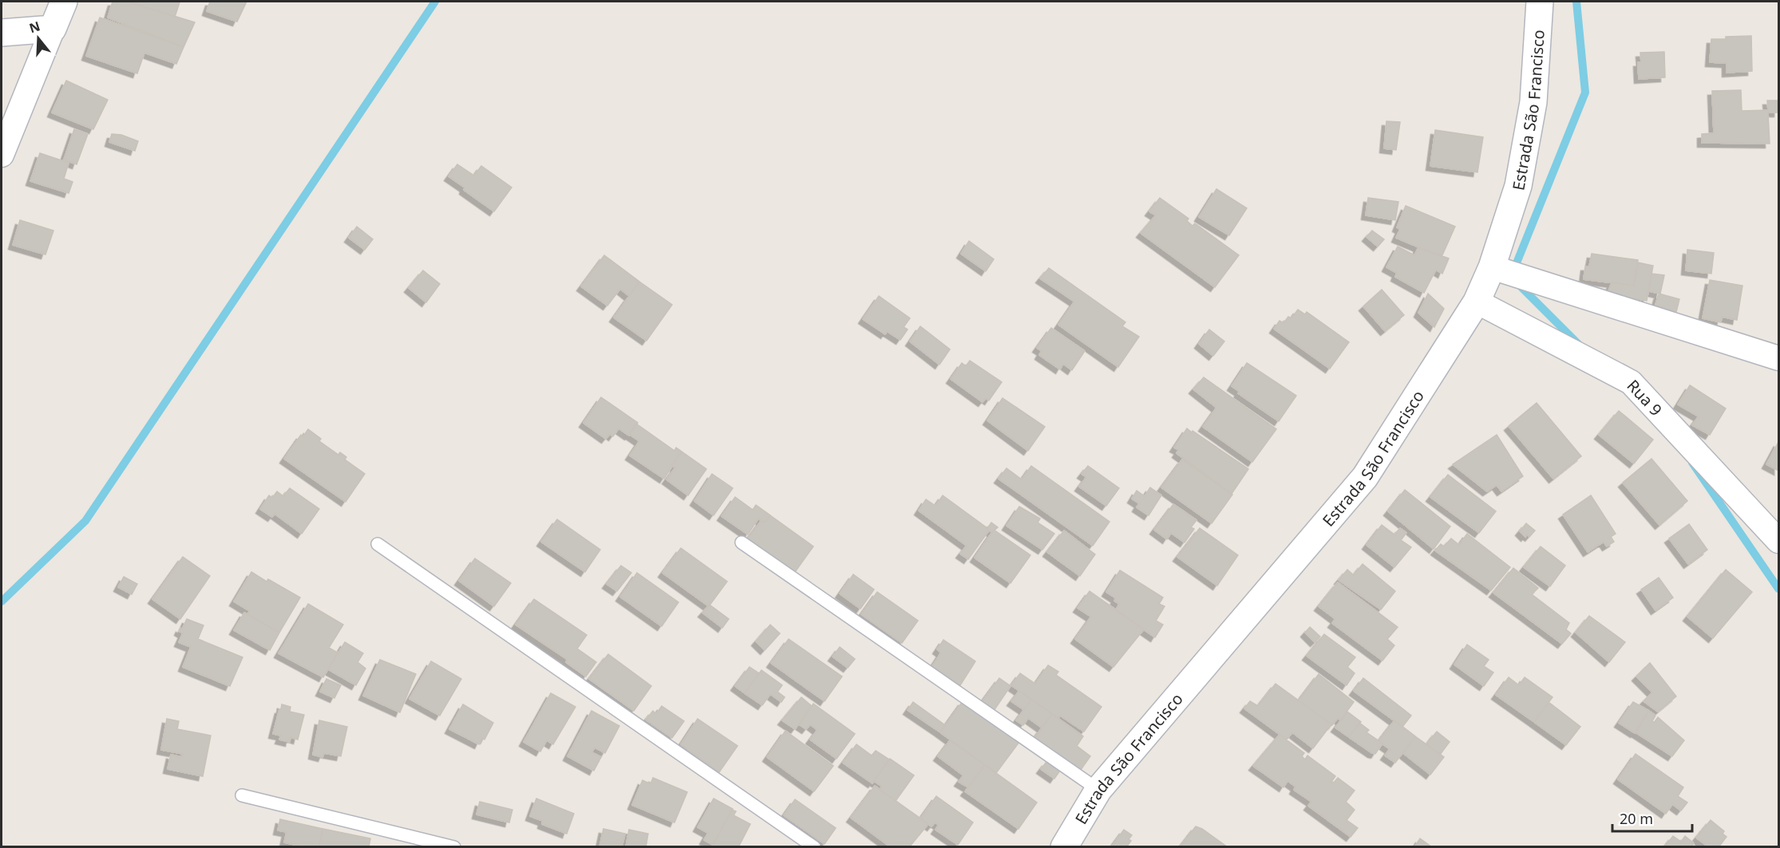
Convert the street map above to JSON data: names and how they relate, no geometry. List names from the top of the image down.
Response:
{
  "streets": {
    "main road": ["Estrada São Francisco"],
    "street": ["Rua 9"]
  },
  "crossings": [
    ["Estrada São Francisco", "Rua 9"]
  ],
  "scale_bar": "20 m",
  "north": "top"
}
